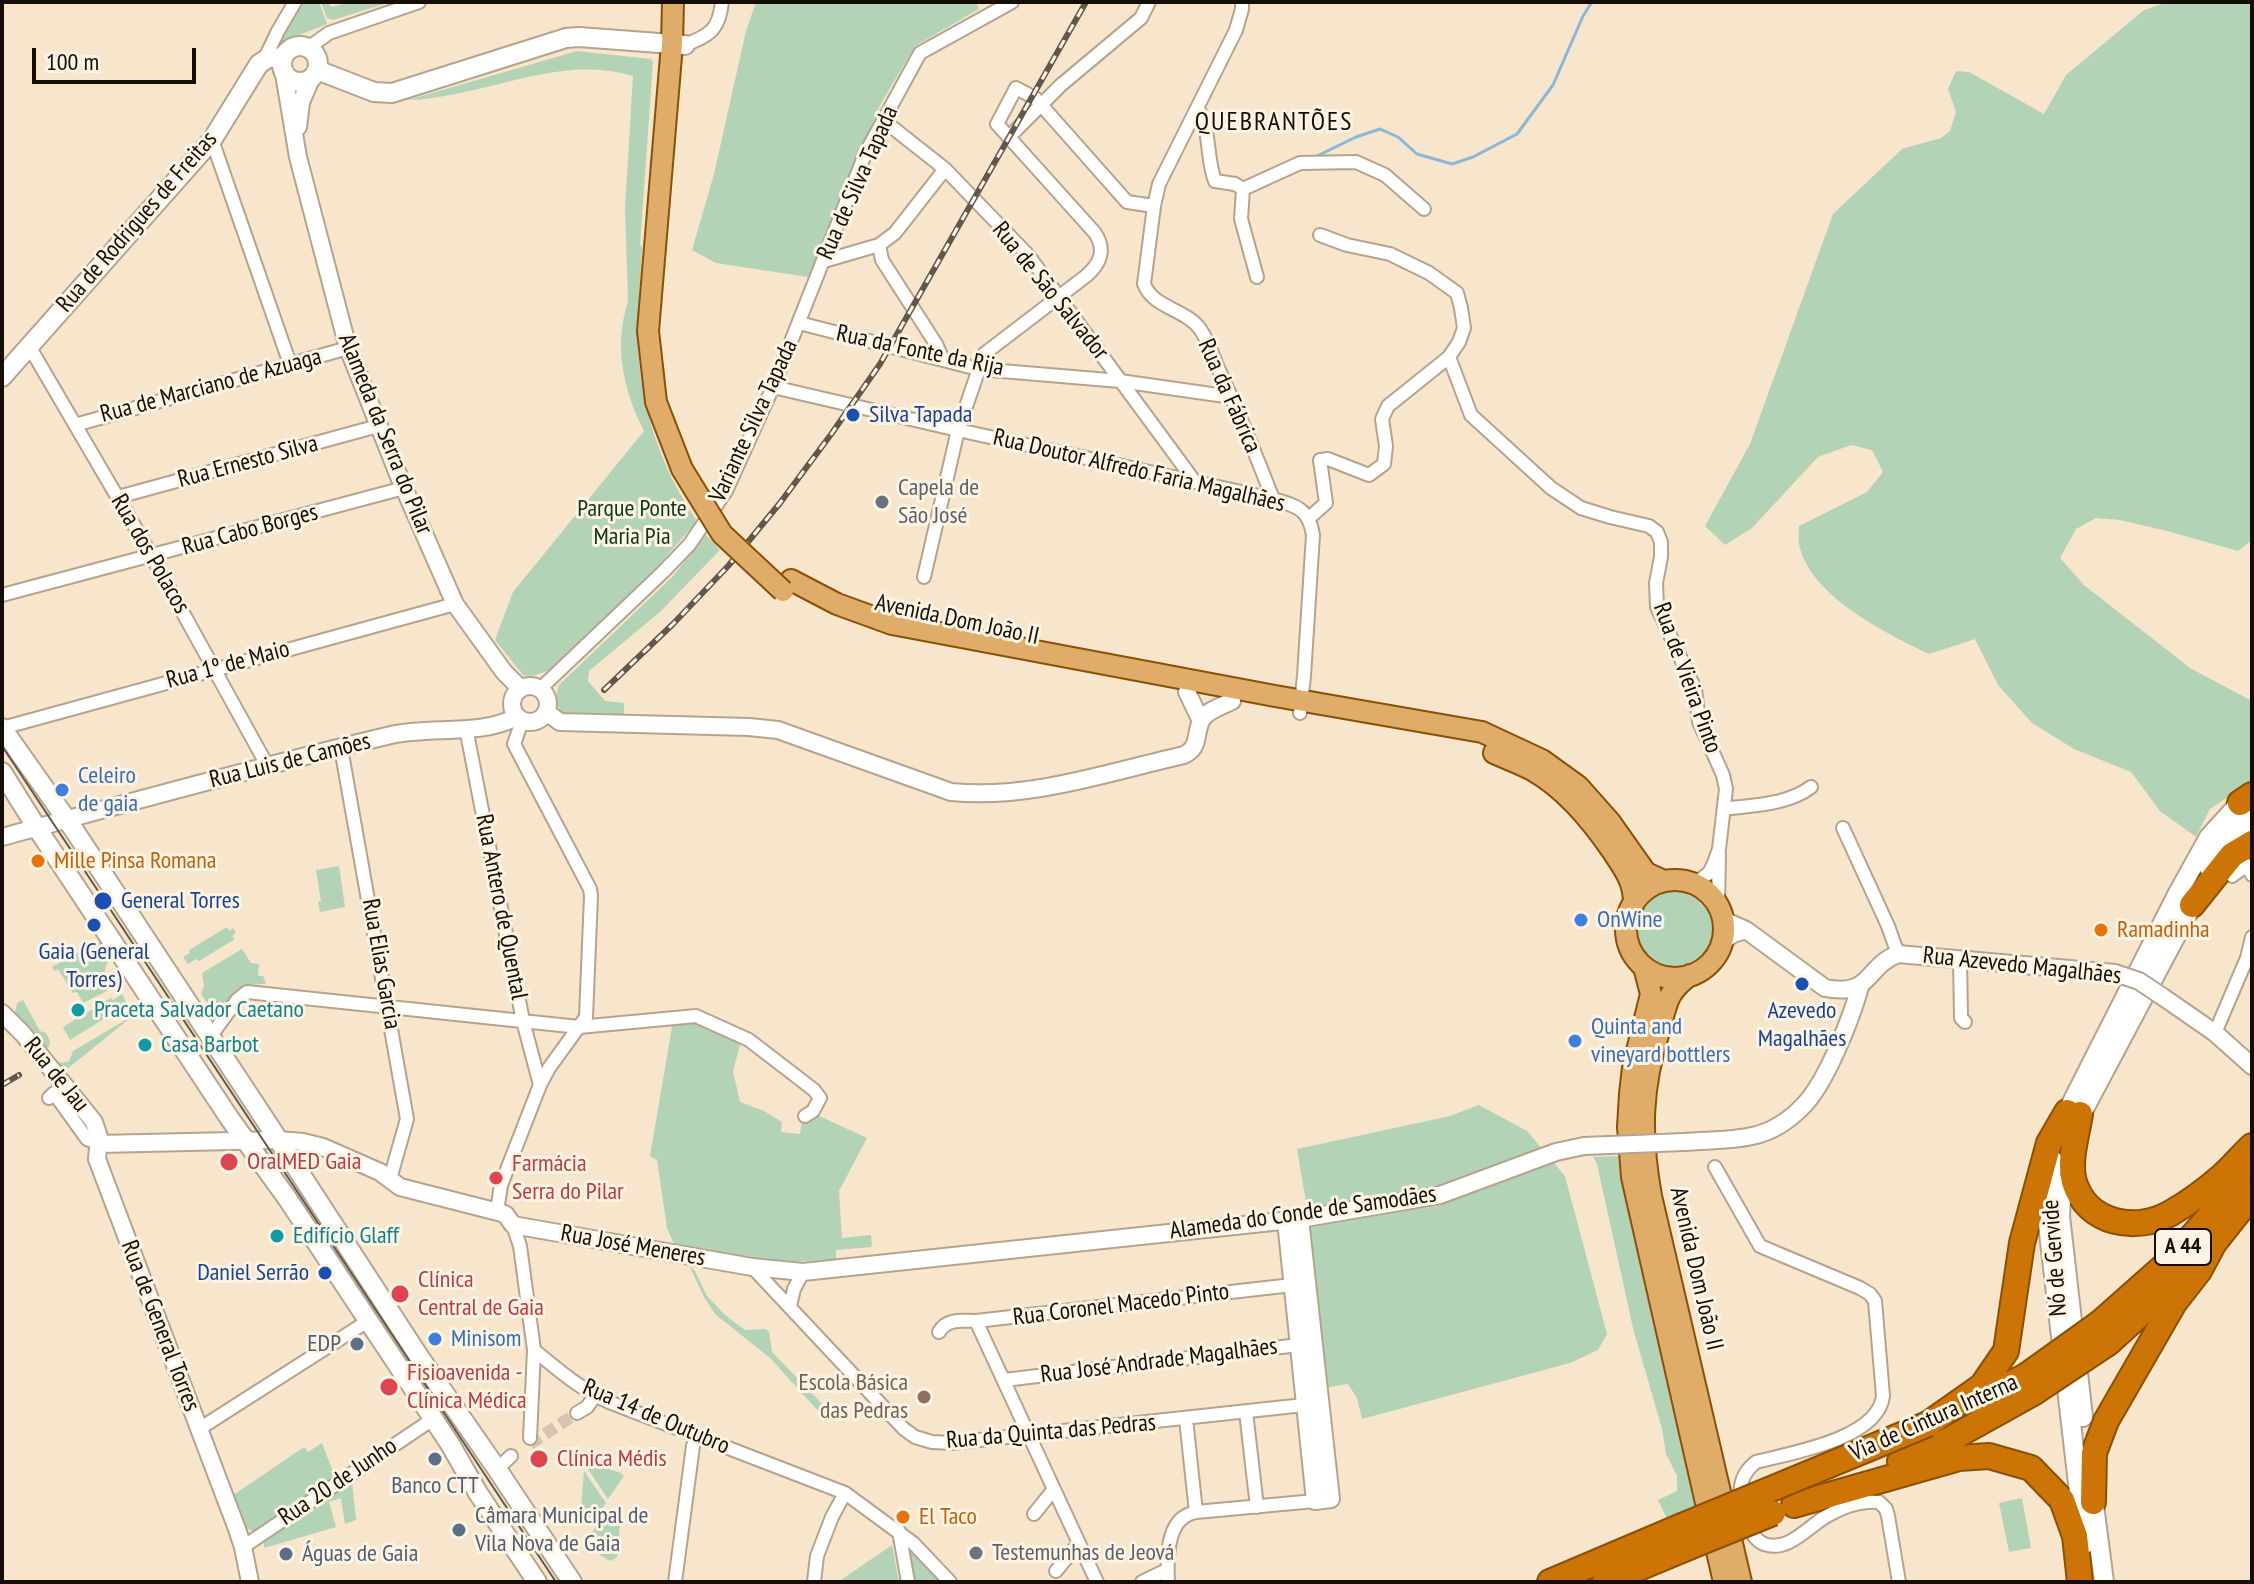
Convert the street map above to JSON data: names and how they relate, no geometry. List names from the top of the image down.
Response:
{
  "streets": {
    "highway": ["A 44", "Via de Cintura Interna"],
    "main road": ["Rua de Rodrigues de Freitas", "Avenida Dom João II", "Nó de Gervide"],
    "street": [
      "Rua de Silva Tapada",
      "Rua de São Salvador",
      "Rua da Fonte da Rija",
      "Rua de Marciano de Azuaga",
      "Rua da Fábrica",
      "Variante Silva Tapada",
      "Alameda da Serra do Pilar",
      "Rua Ernesto Silva",
      "Rua Doutor Alfredo Faria Magalhães",
      "Rua Cabo Borges",
      "Rua dos Polacos",
      "Rua 1º de Maio",
      "Rua de Vieira Pinto",
      "Rua Luis de Camões",
      "Rua Antero de Quental",
      "Rua Elias Garcia",
      "Rua Azevedo Magalhães",
      "Rua de Jau",
      "Alameda do Conde de Samodães",
      "Rua José Meneres",
      "Rua Coronel Macedo Pinto",
      "Rua de General Torres",
      "Rua José Andrade Magalhães",
      "Rua 14 de Outubro",
      "Rua da Quinta das Pedras",
      "Rua 20 de Junho"
    ]
  },
  "crossings": [
    ["Rua de Silva Tapada", "Rua de São Salvador"],
    ["Rua de Silva Tapada", "Rua da Fonte da Rija"],
    ["Rua de Silva Tapada", "Variante Silva Tapada"],
    ["Rua de Rodrigues de Freitas", "Rua dos Polacos"],
    ["Rua de São Salvador", "Rua da Fonte da Rija"],
    ["Rua de São Salvador", "Rua Doutor Alfredo Faria Magalhães"],
    ["Rua da Fonte da Rija", "Rua da Fábrica"],
    ["Rua da Fonte da Rija", "Variante Silva Tapada"],
    ["Rua de Marciano de Azuaga", "Alameda da Serra do Pilar"],
    ["Rua de Marciano de Azuaga", "Rua dos Polacos"],
    ["Rua da Fábrica", "Rua Doutor Alfredo Faria Magalhães"],
    ["Variante Silva Tapada", "Alameda da Serra do Pilar"],
    ["Variante Silva Tapada", "Rua Doutor Alfredo Faria Magalhães"],
    ["Variante Silva Tapada", "Rua Luis de Camões"],
    ["Alameda da Serra do Pilar", "Rua Ernesto Silva"],
    ["Alameda da Serra do Pilar", "Rua Cabo Borges"],
    ["Alameda da Serra do Pilar", "Rua 1º de Maio"],
    ["Alameda da Serra do Pilar", "Rua Luis de Camões"],
    ["Rua Ernesto Silva", "Rua dos Polacos"],
    ["Rua Doutor Alfredo Faria Magalhães", "Avenida Dom João II"],
    ["Rua Cabo Borges", "Rua dos Polacos"],
    ["Rua dos Polacos", "Rua 1º de Maio"],
    ["Rua dos Polacos", "Rua Luis de Camões"],
    ["Avenida Dom João II", "Rua de Vieira Pinto"],
    ["Rua Luis de Camões", "Rua Antero de Quental"],
    ["Rua Luis de Camões", "Rua Elias Garcia"],
    ["Rua Azevedo Magalhães", "Alameda do Conde de Samodães"],
    ["Rua de Jau", "Rua de General Torres"],
    ["Alameda do Conde de Samodães", "Rua José Meneres"],
    ["Alameda do Conde de Samodães", "Rua da Quinta das Pedras"],
    ["Rua José Meneres", "Rua da Quinta das Pedras"],
    ["Rua de General Torres", "Rua 20 de Junho"]
  ],
  "districts": ["QUEBRANTÕES"],
  "parks": ["Parque Ponte Maria Pia"],
  "places": [
    "Silva Tapada",
    "Capela de São José",
    "Celeiro de gaia",
    "Mille Pinsa Romana",
    "General Torres",
    "OnWine",
    "Gaia (General Torres)",
    "Ramadinha",
    "Azevedo Magalhães",
    "Praceta Salvador Caetano",
    "Quinta and vineyard bottlers",
    "Casa Barbot",
    "OralMED Gaia",
    "Farmácia Serra do Pilar",
    "Edifício Glaff",
    "Daniel Serrão",
    "Clínica Central de Gaia",
    "Minisom",
    "EDP",
    "Fisioavenida - Clínica Médica",
    "Escola Básica das Pedras",
    "Banco CTT",
    "Clínica Médis",
    "El Taco",
    "Câmara Municipal de Vila Nova de Gaia",
    "Testemunhas de Jeová",
    "Águas de Gaia"
  ],
  "scale_bar": "100 m"
}
